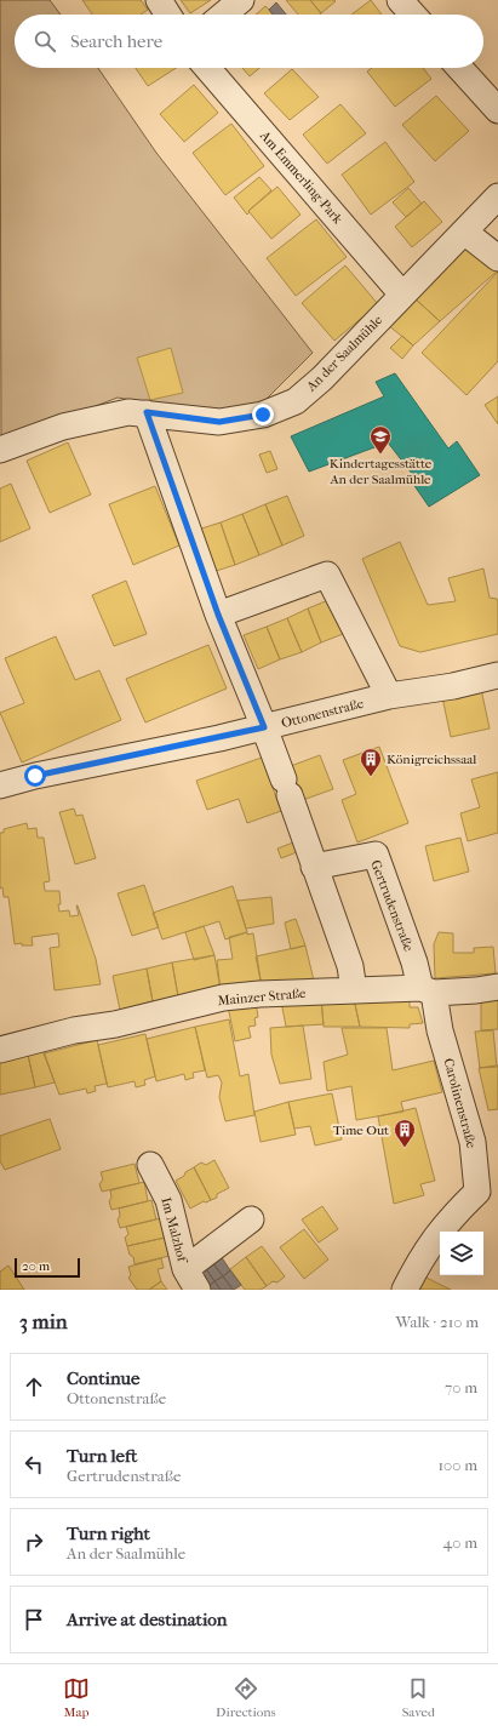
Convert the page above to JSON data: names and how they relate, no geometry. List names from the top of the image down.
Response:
{
  "streets": {
    "street": [
      "Am Emmerling-Park",
      "An der Saalmühle",
      "Ottonenstraße",
      "Gertrudenstraße",
      "Mainzer Straße",
      "Carolinenstraße",
      "Im Malzhof"
    ]
  },
  "crossings": [
    ["Am Emmerling-Park", "An der Saalmühle"],
    ["Gertrudenstraße", "Mainzer Straße"],
    ["Gertrudenstraße", "Carolinenstraße"],
    ["Mainzer Straße", "Carolinenstraße"]
  ],
  "places": {
    "school or university": ["Kindertagesstätte An der Saalmühle"],
    "building": ["Königreichssaal", "Time Out"]
  },
  "scale_bar": "20 m",
  "page": {
    "search": "Search here",
    "scale": "20 m",
    "heading": ["3 min", "Walk · 210 m"],
    "list": [
      ["Continue", "Ottonenstraße", "70 m"],
      ["Turn left", "Gertrudenstraße", "100 m"],
      ["Turn right", "An der Saalmühle", "40 m"],
      "Arrive at destination"
    ],
    "nav": ["Map", "Directions", "Saved"]
  }
}
